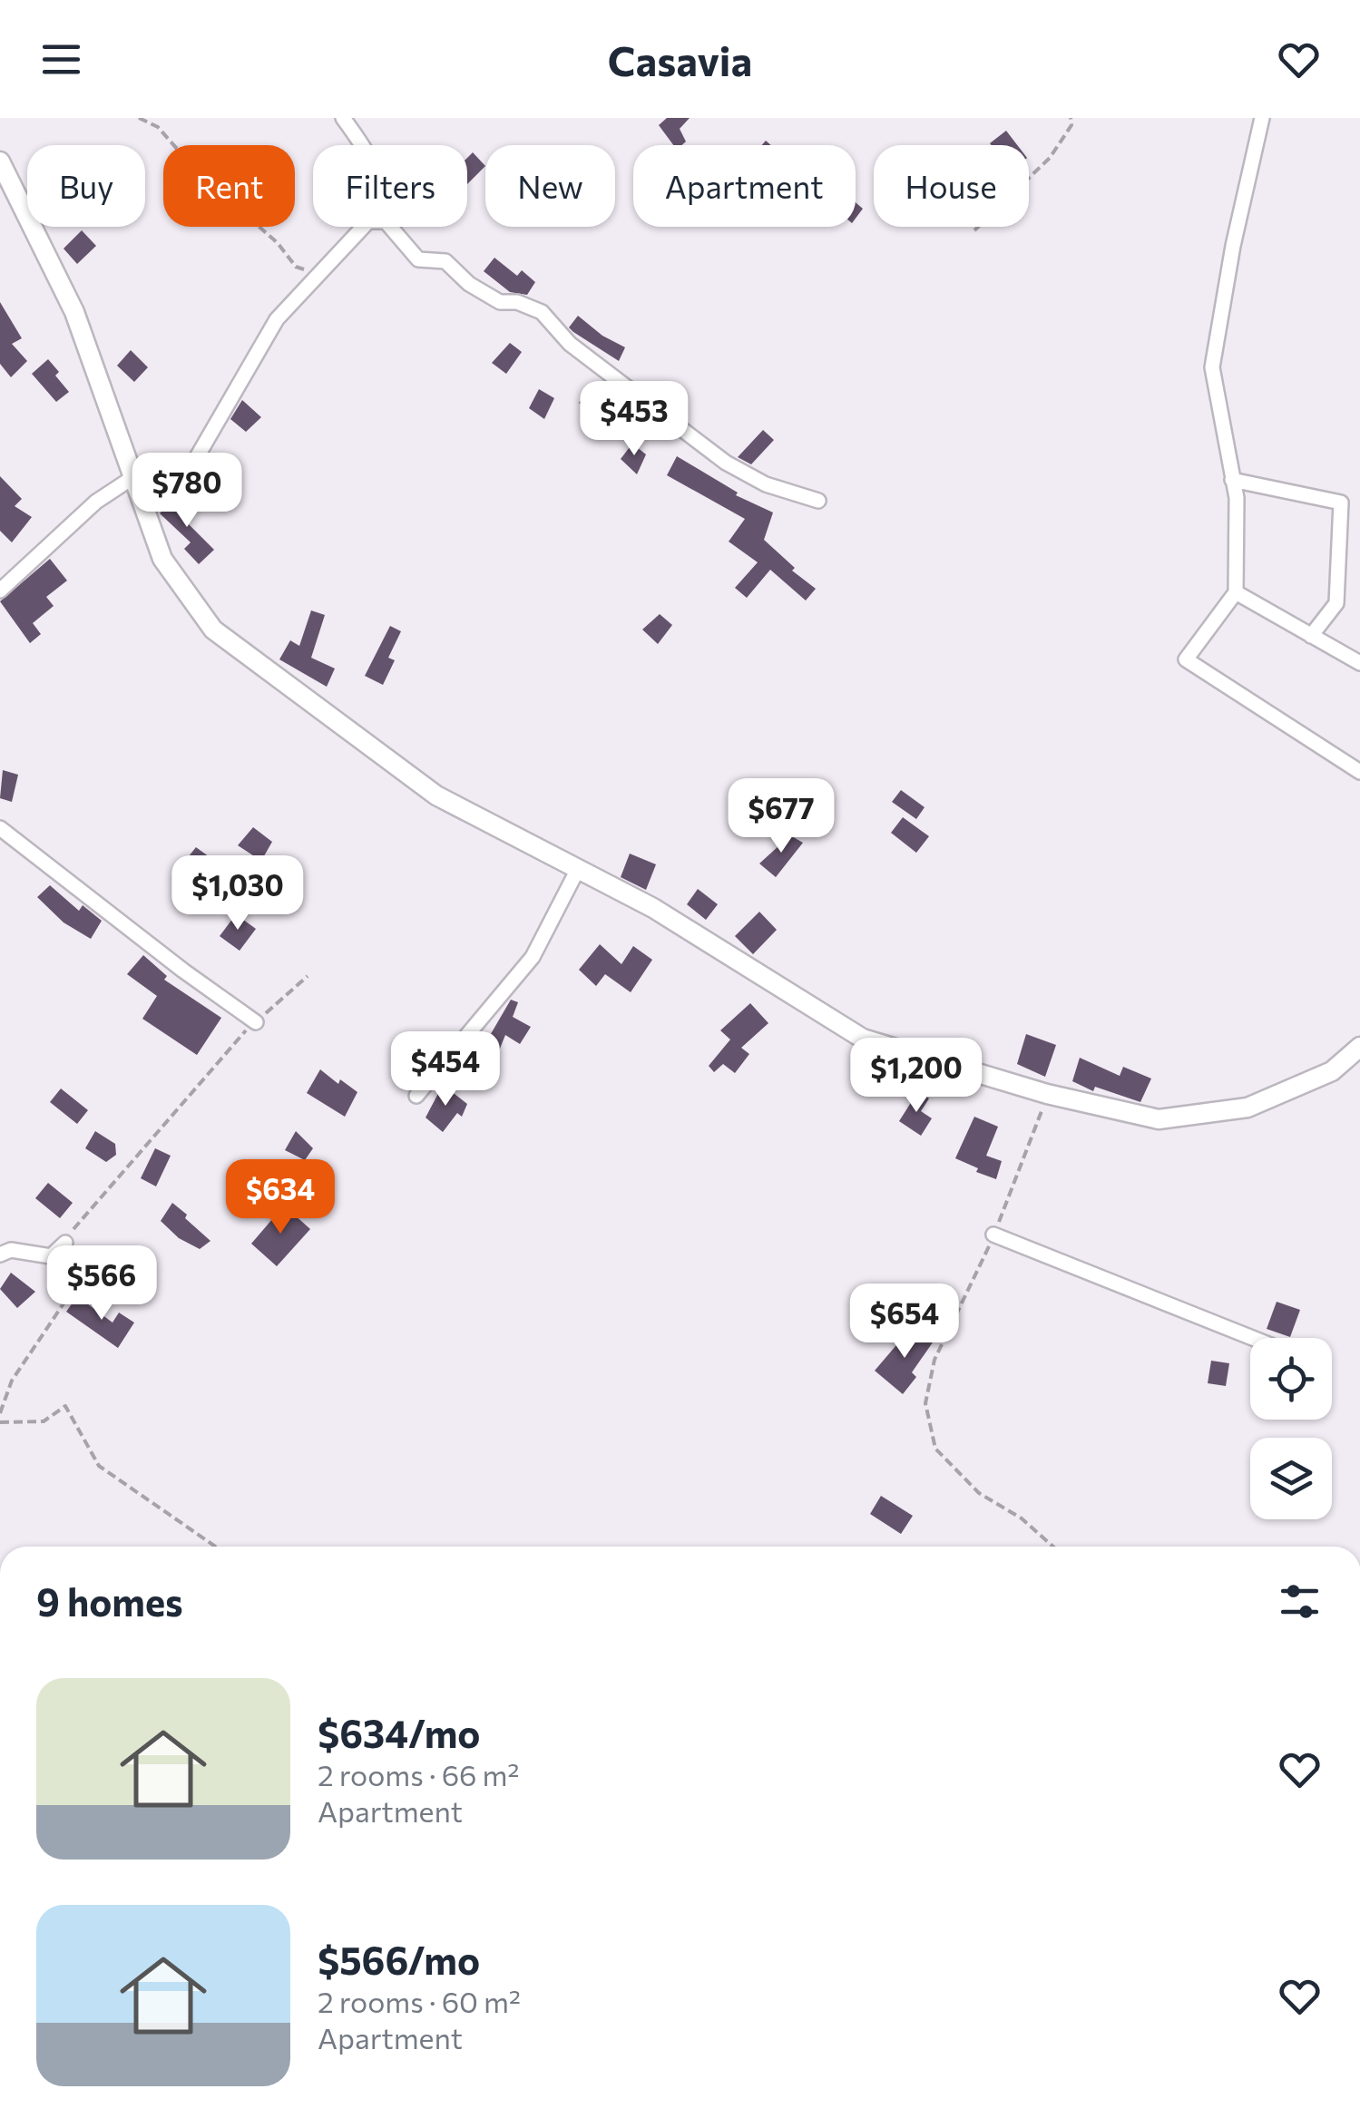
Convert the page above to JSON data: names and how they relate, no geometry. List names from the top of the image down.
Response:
{
  "page": {
    "header": "Casavia",
    "chip": [
      "Buy",
      "Rent",
      "Filters",
      "New",
      "Apartment",
      "House"
    ],
    "price": [
      "$453",
      "$780",
      "$677",
      "$1,030",
      "$454",
      "$1,200",
      "$634",
      "$566",
      "$654"
    ],
    "heading": "9 homes",
    "list": [
      {
        "name": "$634/mo",
        "note": "2 rooms · 66 m² · Apartment"
      },
      {
        "name": "$566/mo",
        "note": "2 rooms · 60 m² · Apartment"
      }
    ]
  }
}
